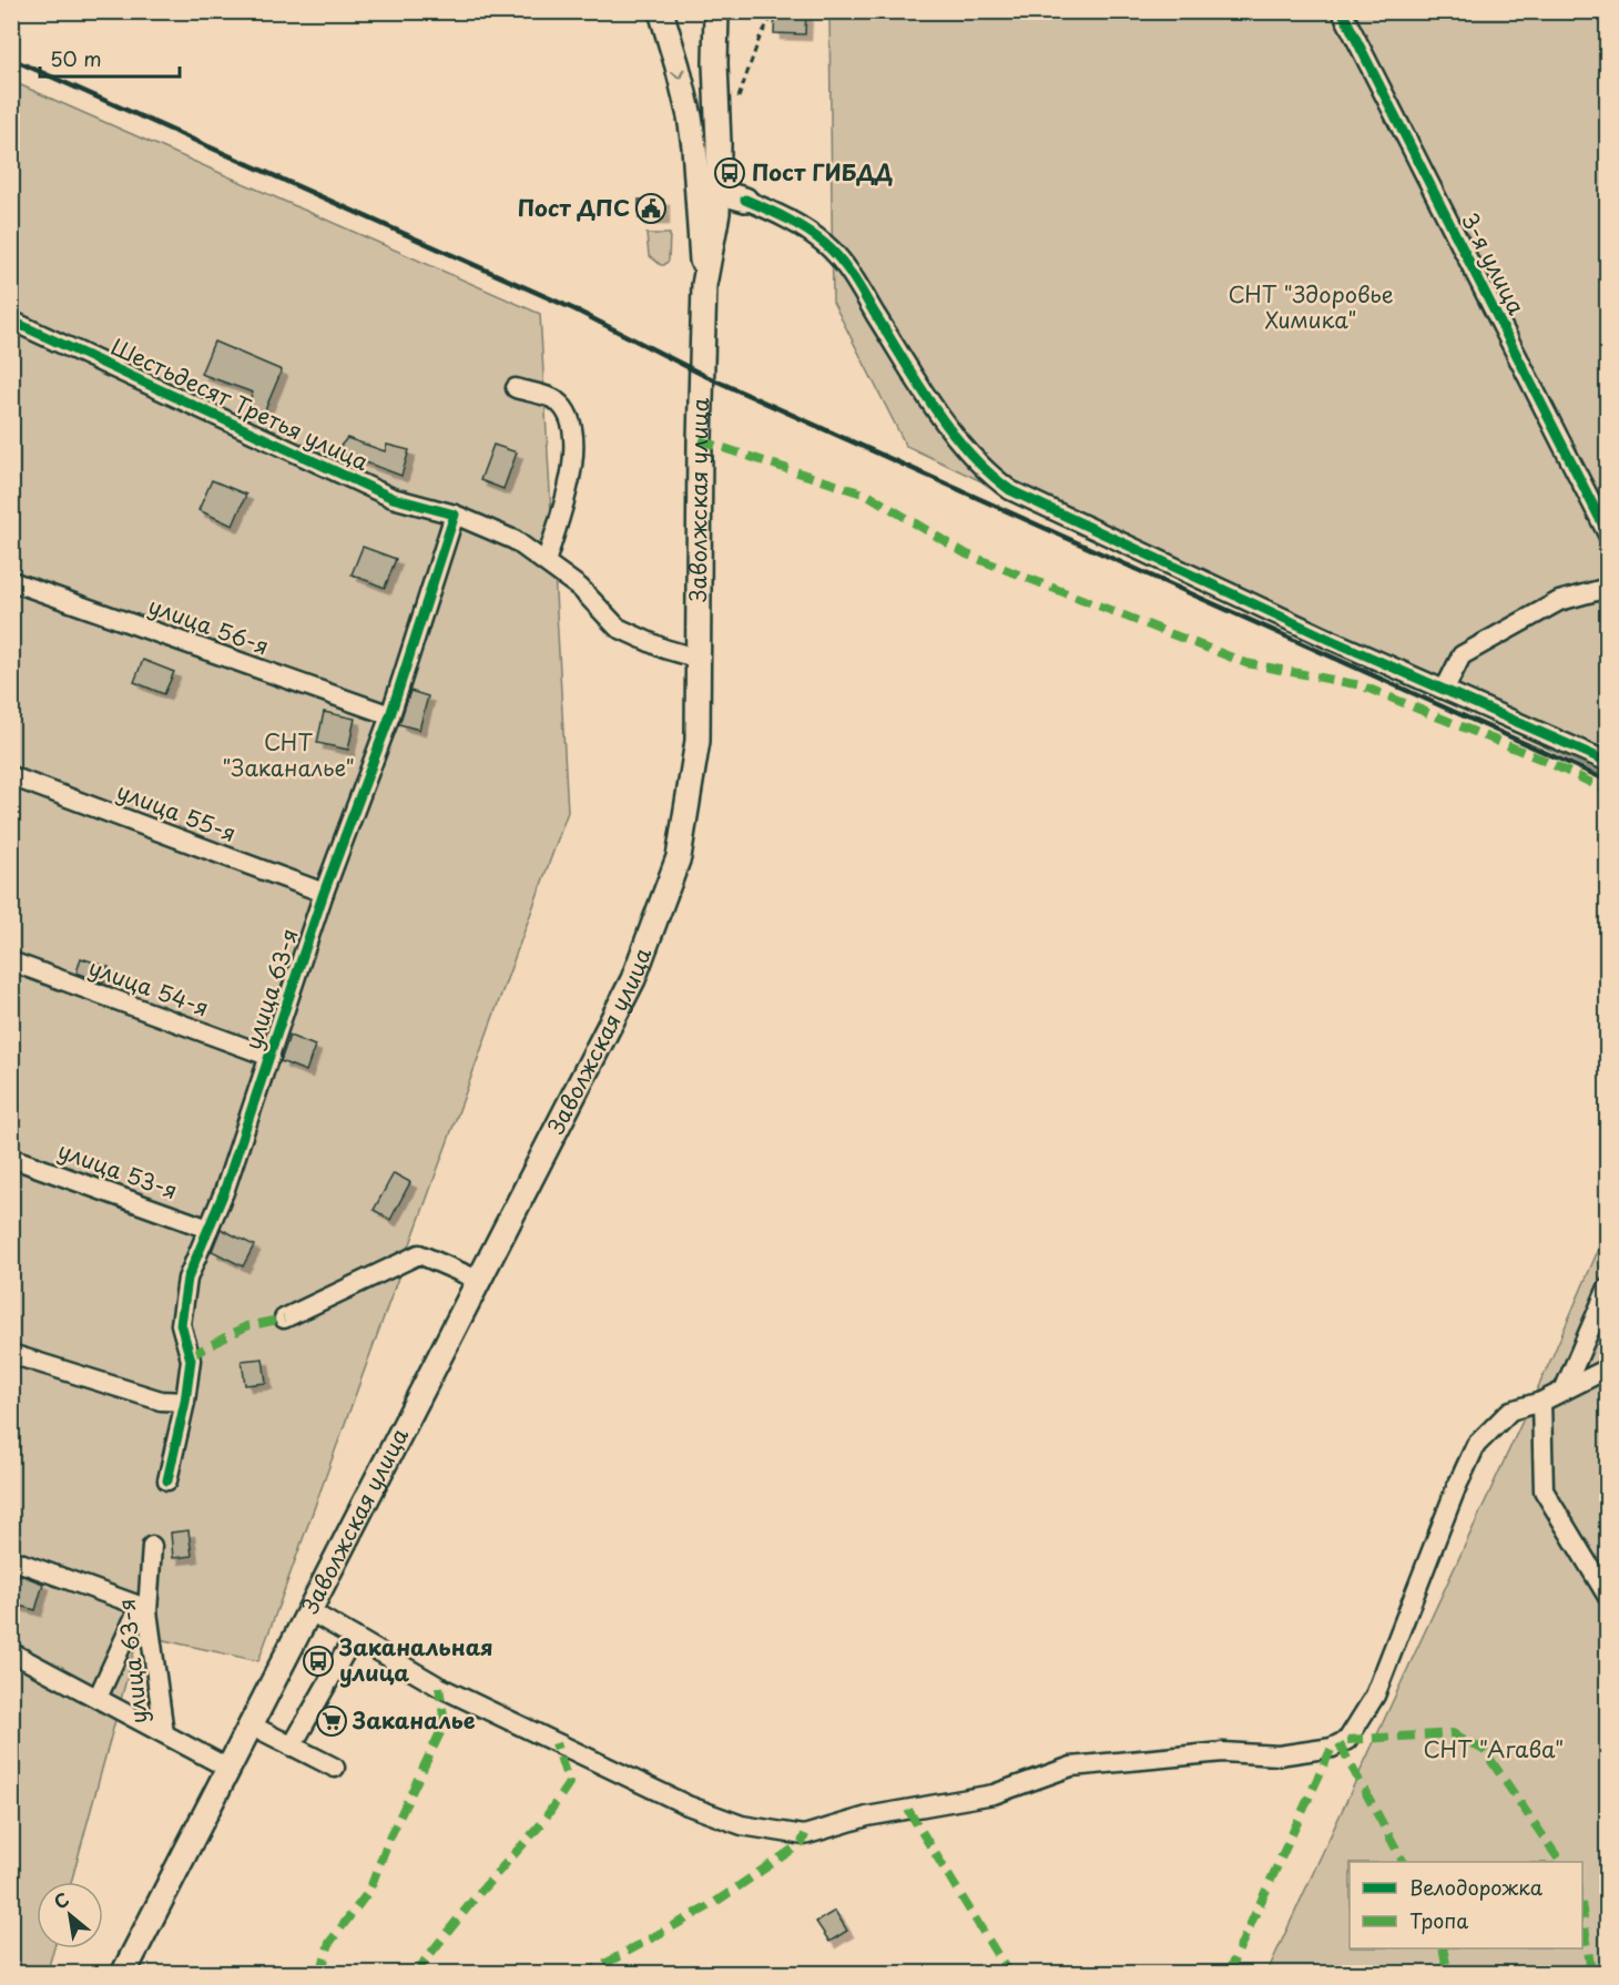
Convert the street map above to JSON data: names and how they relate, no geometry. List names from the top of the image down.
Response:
{
  "streets": {
    "main road": ["Заволжская улица"],
    "street": [
      "3-я улица",
      "Шестьдесят Третья улица",
      "улица 56-я",
      "улица 55-я",
      "улица 54-я",
      "улица 63-я",
      "улица 53-я"
    ]
  },
  "crossings": [
    ["Шестьдесят Третья улица", "Заволжская улица"],
    ["Шестьдесят Третья улица", "улица 63-я"],
    ["улица 56-я", "улица 63-я"],
    ["улица 55-я", "улица 63-я"],
    ["улица 54-я", "улица 63-я"],
    ["улица 63-я", "улица 53-я"]
  ],
  "parks": ["СНТ \"Здоровье Химика\"", "СНТ \"Заканалье\"", "СНТ \"Агава\""],
  "places": {
    "bus stop": ["Пост ГИБДД", "Заканальная улица"],
    "public building": ["Пост ДПС"],
    "supermarket": ["Заканалье"]
  },
  "legend": ["Велодорожка", "Тропа"],
  "scale_bar": "50 m",
  "north": "top left"
}
